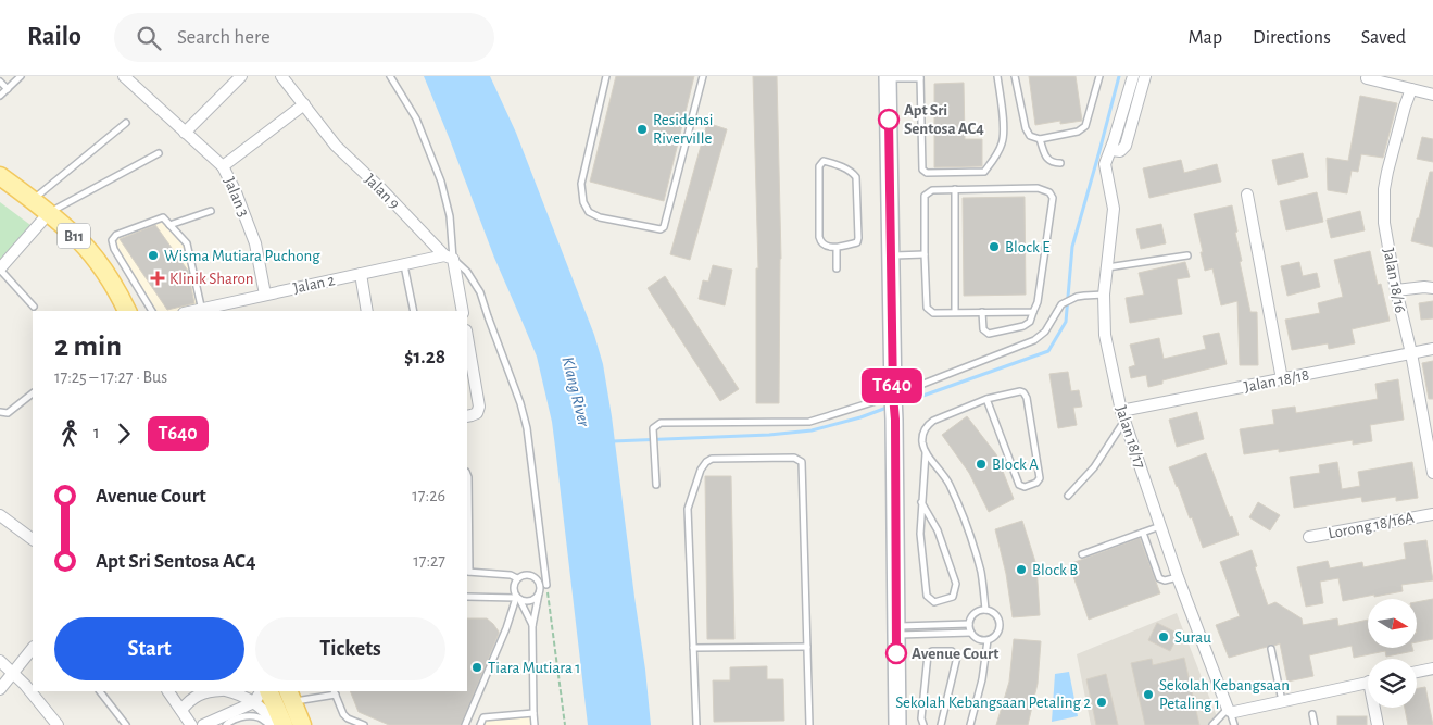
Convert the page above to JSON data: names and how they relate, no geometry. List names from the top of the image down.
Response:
{
  "streets": {
    "main road": ["B11"],
    "street": [
      "Jalan 9",
      "Jalan 3",
      "Jalan 18/16",
      "Jalan 2",
      "Jalan 18/18",
      "Jalan 18/17",
      "Lorong 18/16A"
    ]
  },
  "crossings": [
    ["Jalan 9", "Jalan 2"],
    ["Jalan 3", "Jalan 2"],
    ["Jalan 18/16", "Jalan 18/18"],
    ["Jalan 18/18", "Jalan 18/17"]
  ],
  "water": ["Klang River"],
  "places": {
    "other": [
      "Apt Sri Sentosa AC4",
      "Residensi Riverville",
      "Block E",
      "Wisma Mutiara Puchong",
      "Block A",
      "Block B",
      "Surau",
      "Avenue Court",
      "Tiara Mutiara 1",
      "Sekolah Kebangsaan Petaling 1",
      "Sekolah Kebangsaan Petaling 2"
    ],
    "health": ["Klinik Sharon"]
  },
  "lines": ["bus line T640"],
  "north": "right",
  "page": {
    "header": "Railo",
    "search": "Search here",
    "nav": ["Map", "Directions", "Saved"],
    "on_map": "T640",
    "heading": ["2 min", "17:25 – 17:27 · Bus", "$1.28"],
    "legs": ["1", "T640"],
    "list": [
      {
        "name": "Avenue Court",
        "value": "17:26"
      },
      {
        "name": "Apt Sri Sentosa AC4",
        "value": "17:27"
      }
    ],
    "buttons": ["Start", "Tickets"]
  }
}
